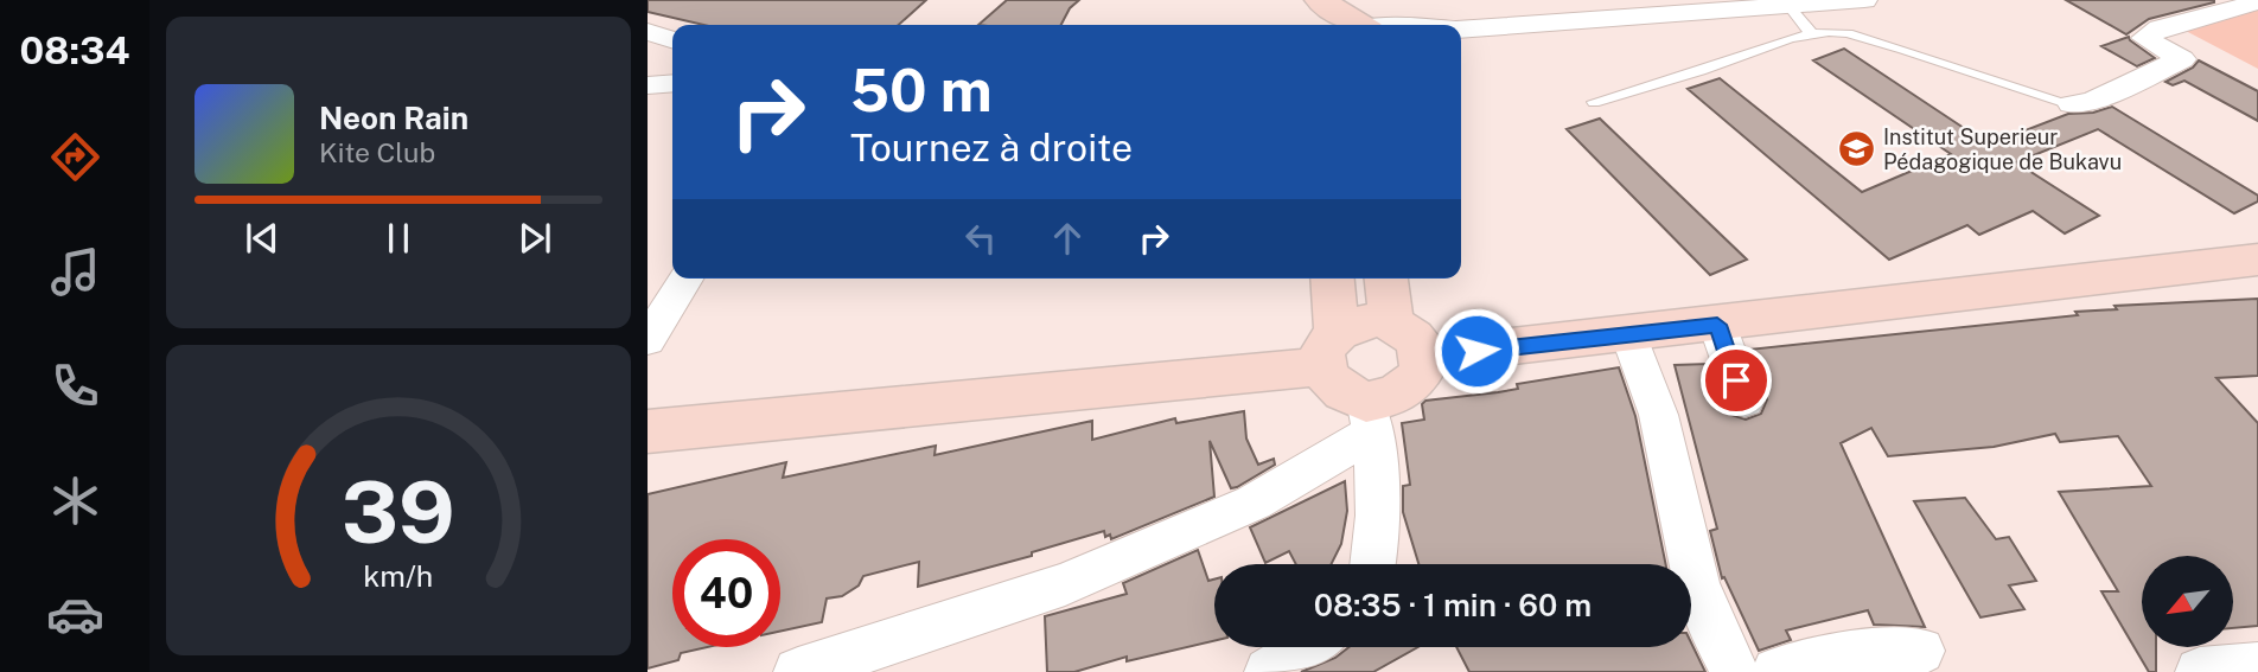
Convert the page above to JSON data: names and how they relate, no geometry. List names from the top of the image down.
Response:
{
  "places": {
    "school or university": ["Institut Superieur Pédagogique de Bukavu"]
  },
  "north": "bottom left",
  "page": {
    "tabs": "08:34",
    "turn": ["50 m", "Tournez à droite"],
    "song": ["Neon Rain", "Kite Club"],
    "limit": "40",
    "trip": "08:35 · 1 min · 60 m",
    "gauge": ["39", "km/h"]
  }
}
